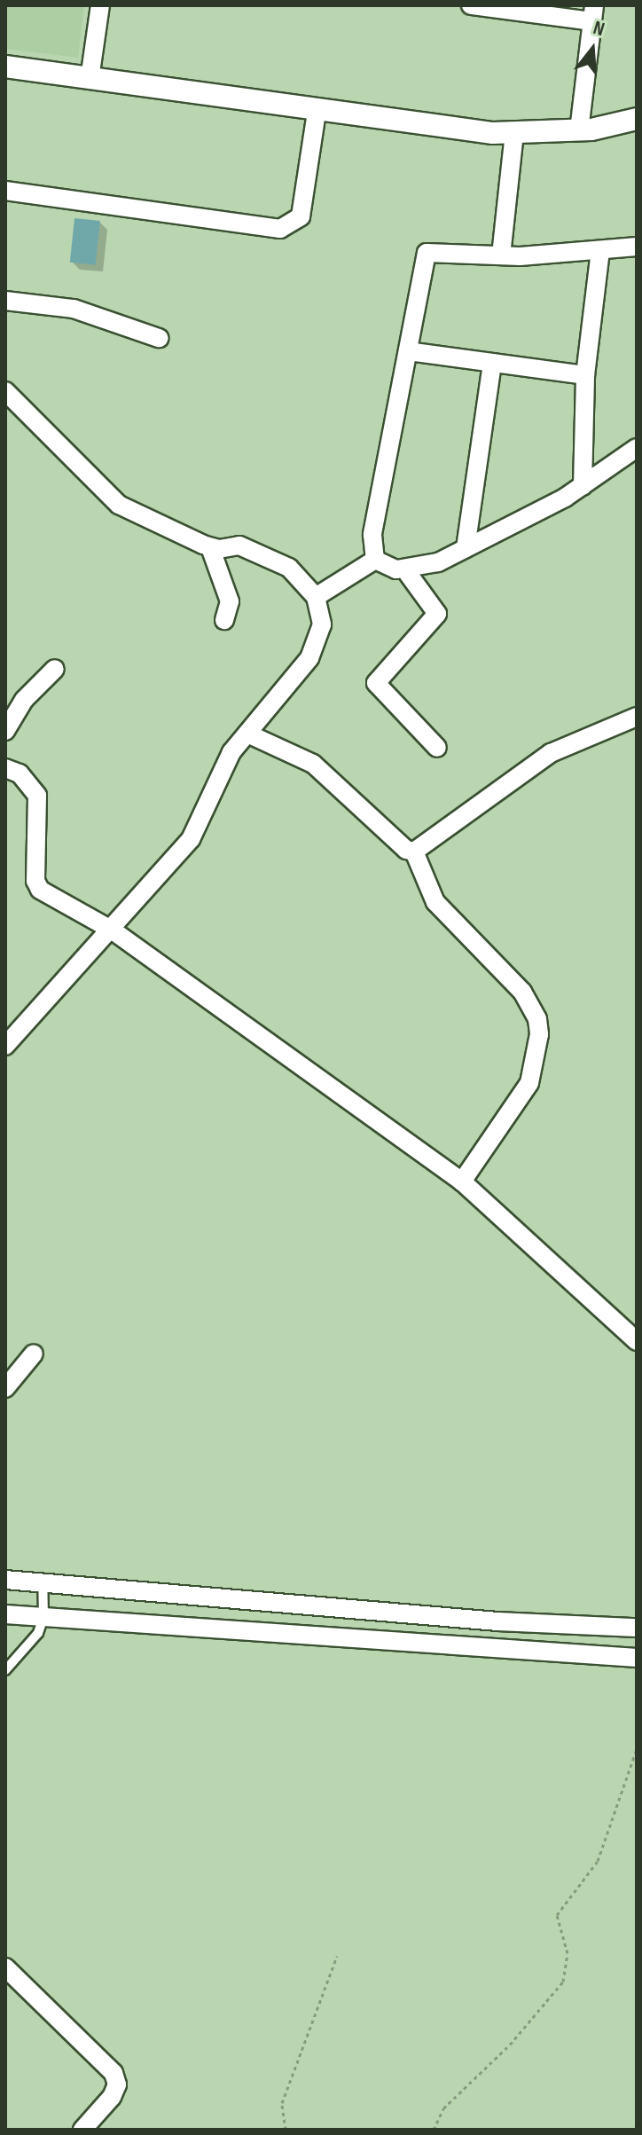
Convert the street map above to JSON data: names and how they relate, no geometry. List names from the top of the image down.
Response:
{
  "north": "top"
}
